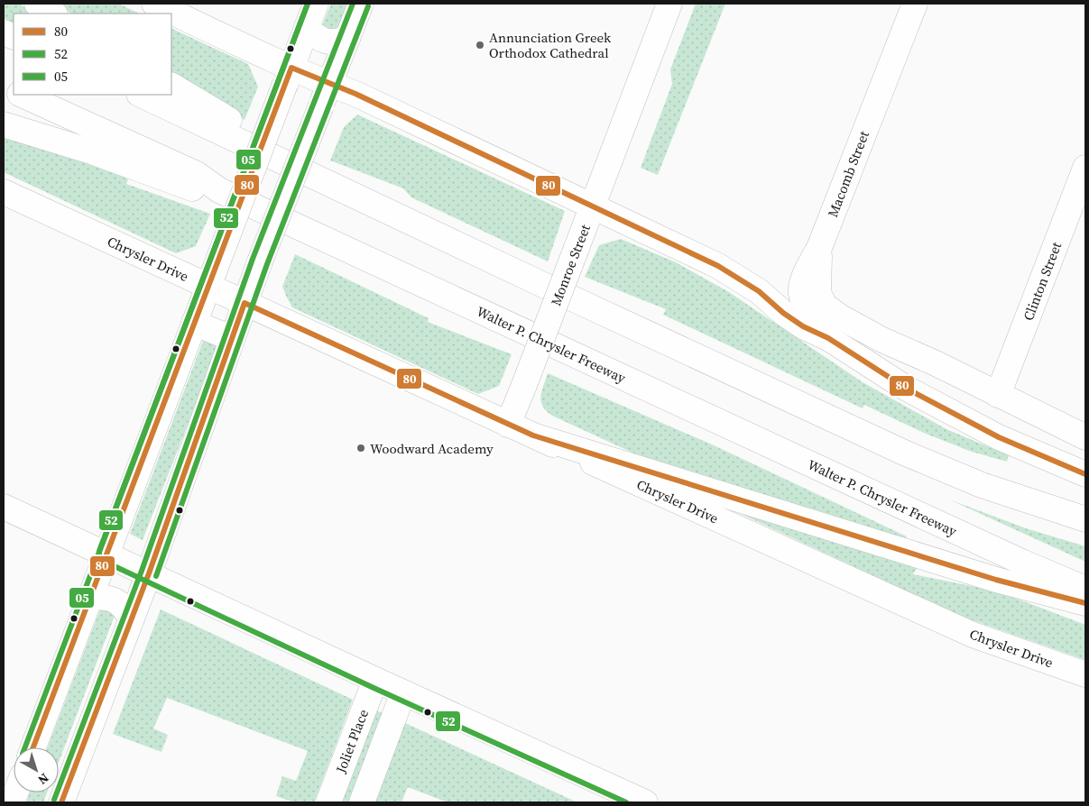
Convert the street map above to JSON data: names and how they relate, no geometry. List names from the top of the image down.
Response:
{
  "streets": {
    "main road": [
      "Macomb Street",
      "Chrysler Drive",
      "Monroe Street",
      "Clinton Street",
      "Walter P. Chrysler Freeway",
      "Joliet Place"
    ]
  },
  "crossings": [
    ["Chrysler Drive", "Monroe Street"]
  ],
  "places": ["Annunciation Greek Orthodox Cathedral", "Woodward Academy"],
  "lines": ["transit line 52", "transit line 05", "transit line 80"],
  "legend": ["80", "52", "05"],
  "north": "bottom right"
}
